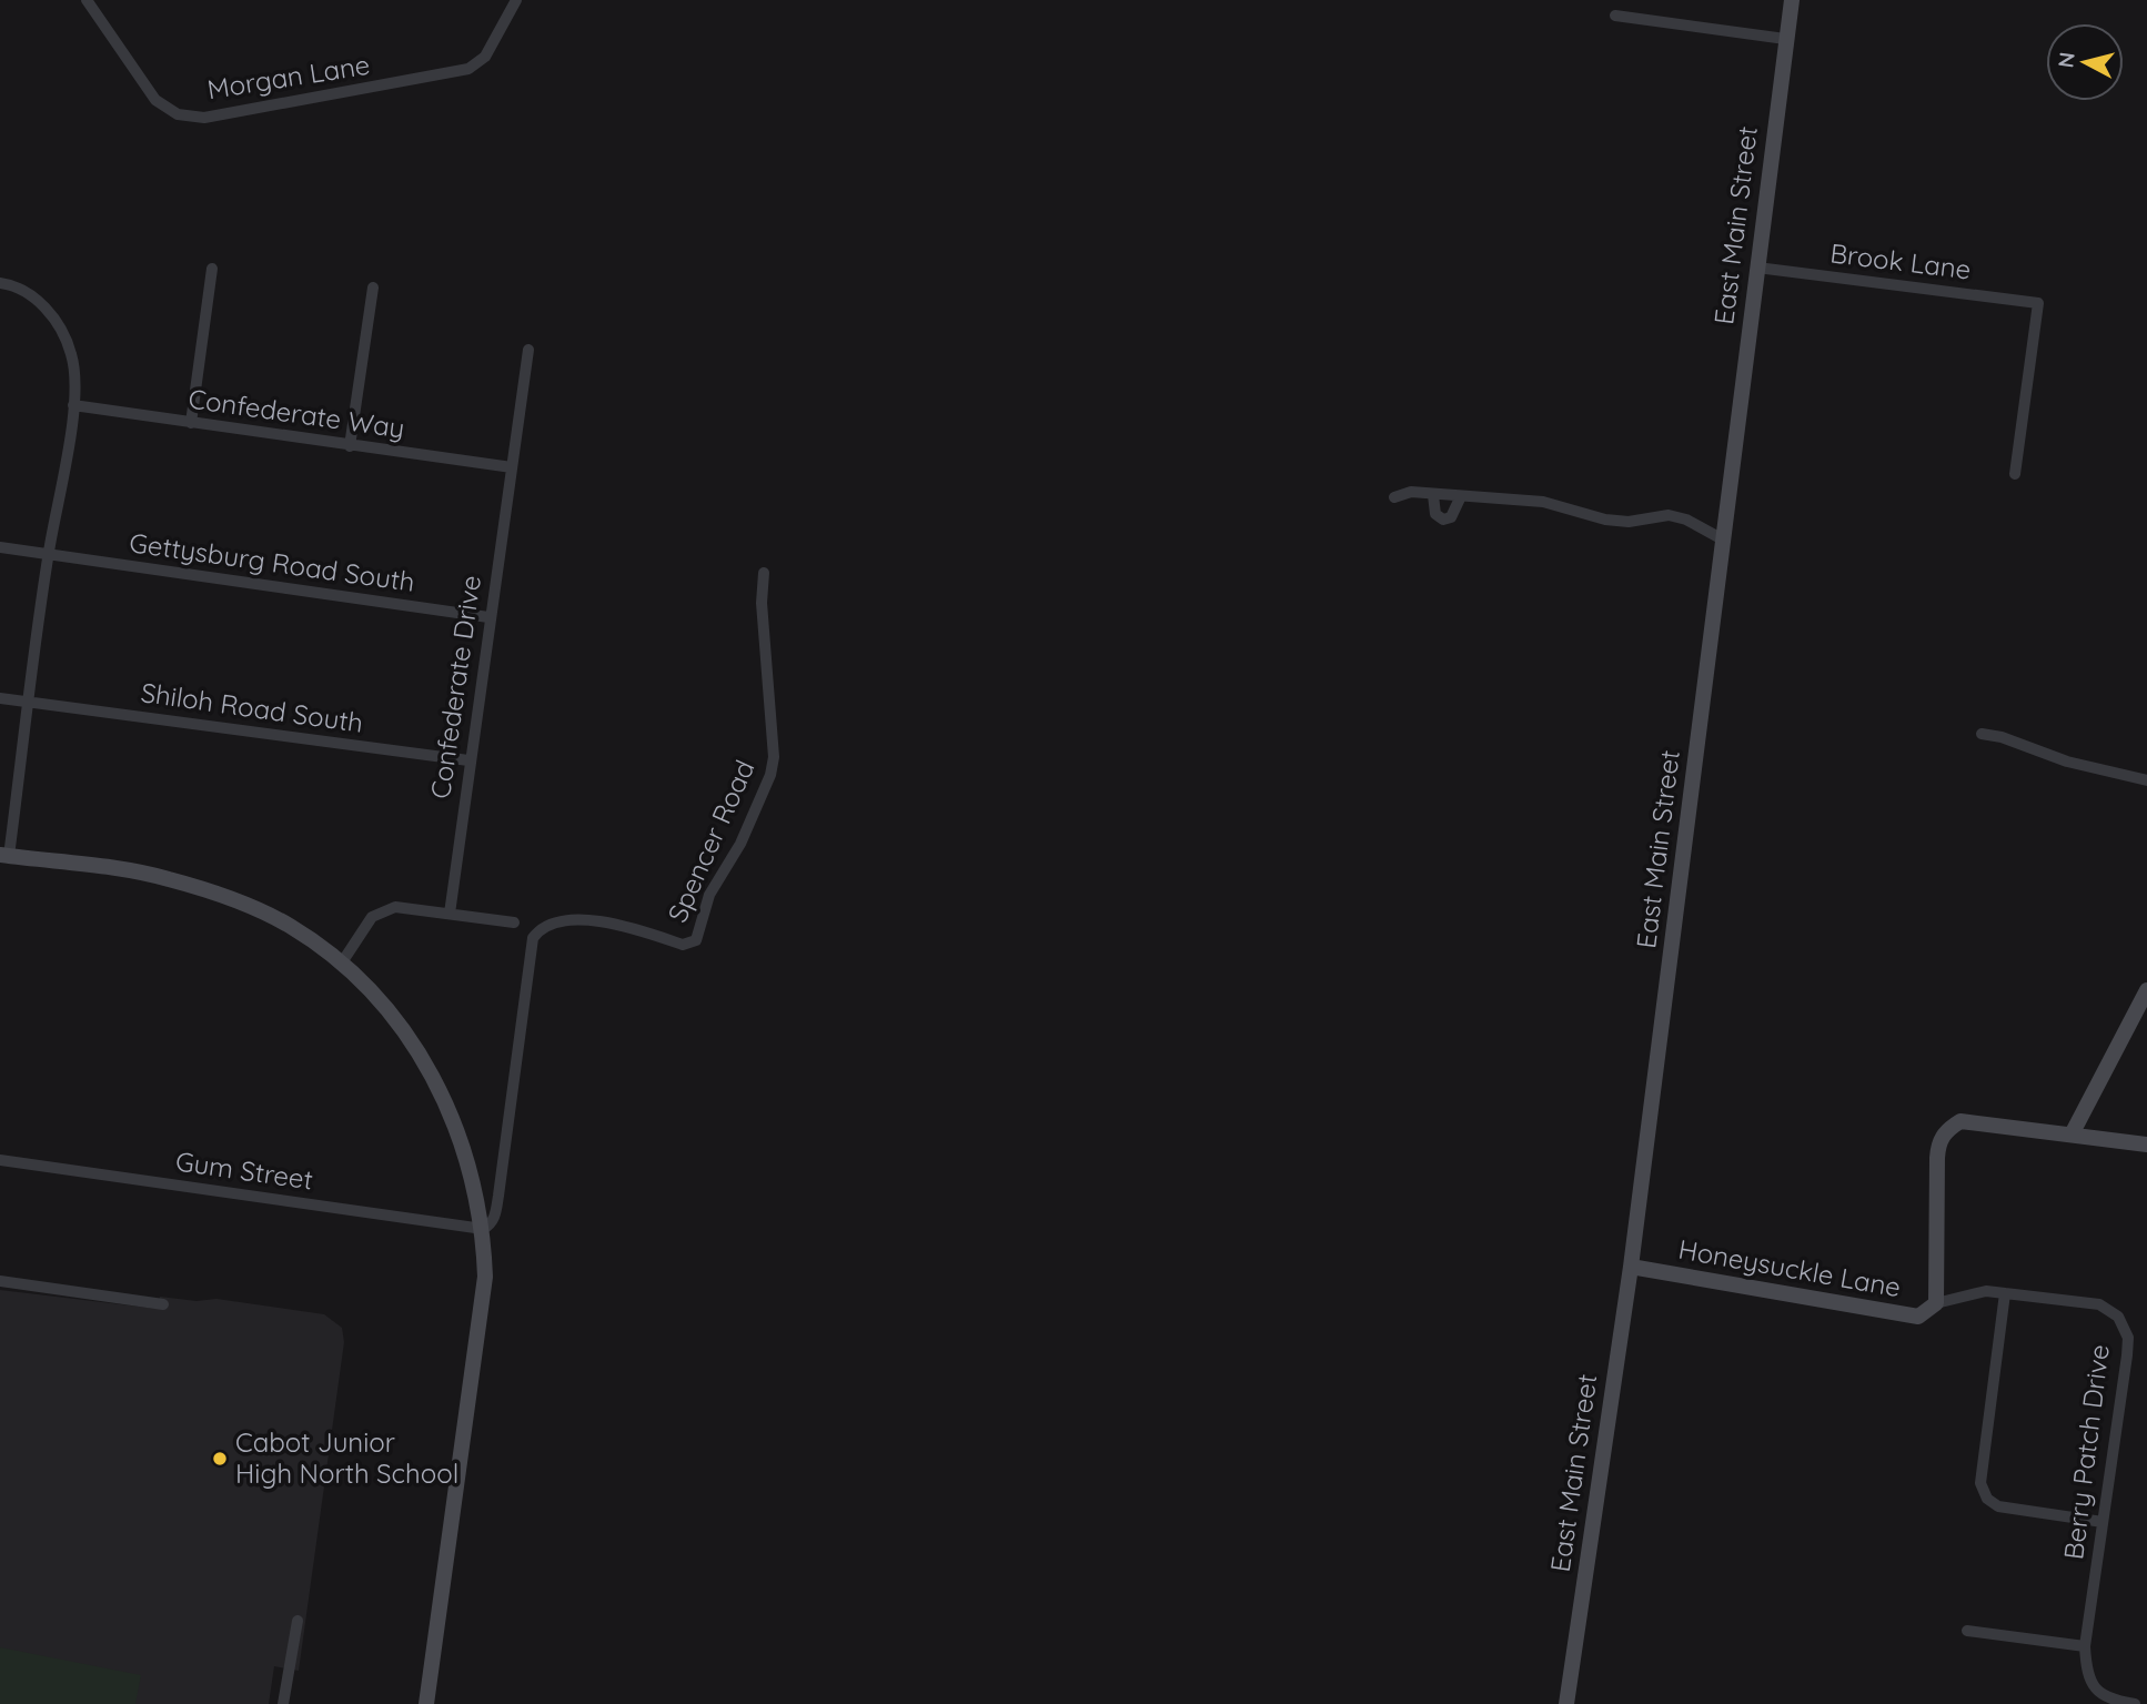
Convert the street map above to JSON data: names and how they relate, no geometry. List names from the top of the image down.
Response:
{
  "streets": {
    "street": [
      "Morgan Lane",
      "East Main Street",
      "Brook Lane",
      "Confederate Way",
      "Gettysburg Road South",
      "Confederate Drive",
      "Shiloh Road South",
      "Spencer Road",
      "Gum Street",
      "Honeysuckle Lane",
      "Berry Patch Drive"
    ]
  },
  "crossings": [
    ["East Main Street", "Brook Lane"],
    ["East Main Street", "Honeysuckle Lane"],
    ["Confederate Way", "Confederate Drive"],
    ["Gettysburg Road South", "Confederate Drive"],
    ["Confederate Drive", "Shiloh Road South"],
    ["Spencer Road", "Gum Street"],
    ["Honeysuckle Lane", "Berry Patch Drive"]
  ],
  "places": ["Cabot Junior High North School"],
  "north": "left"
}
